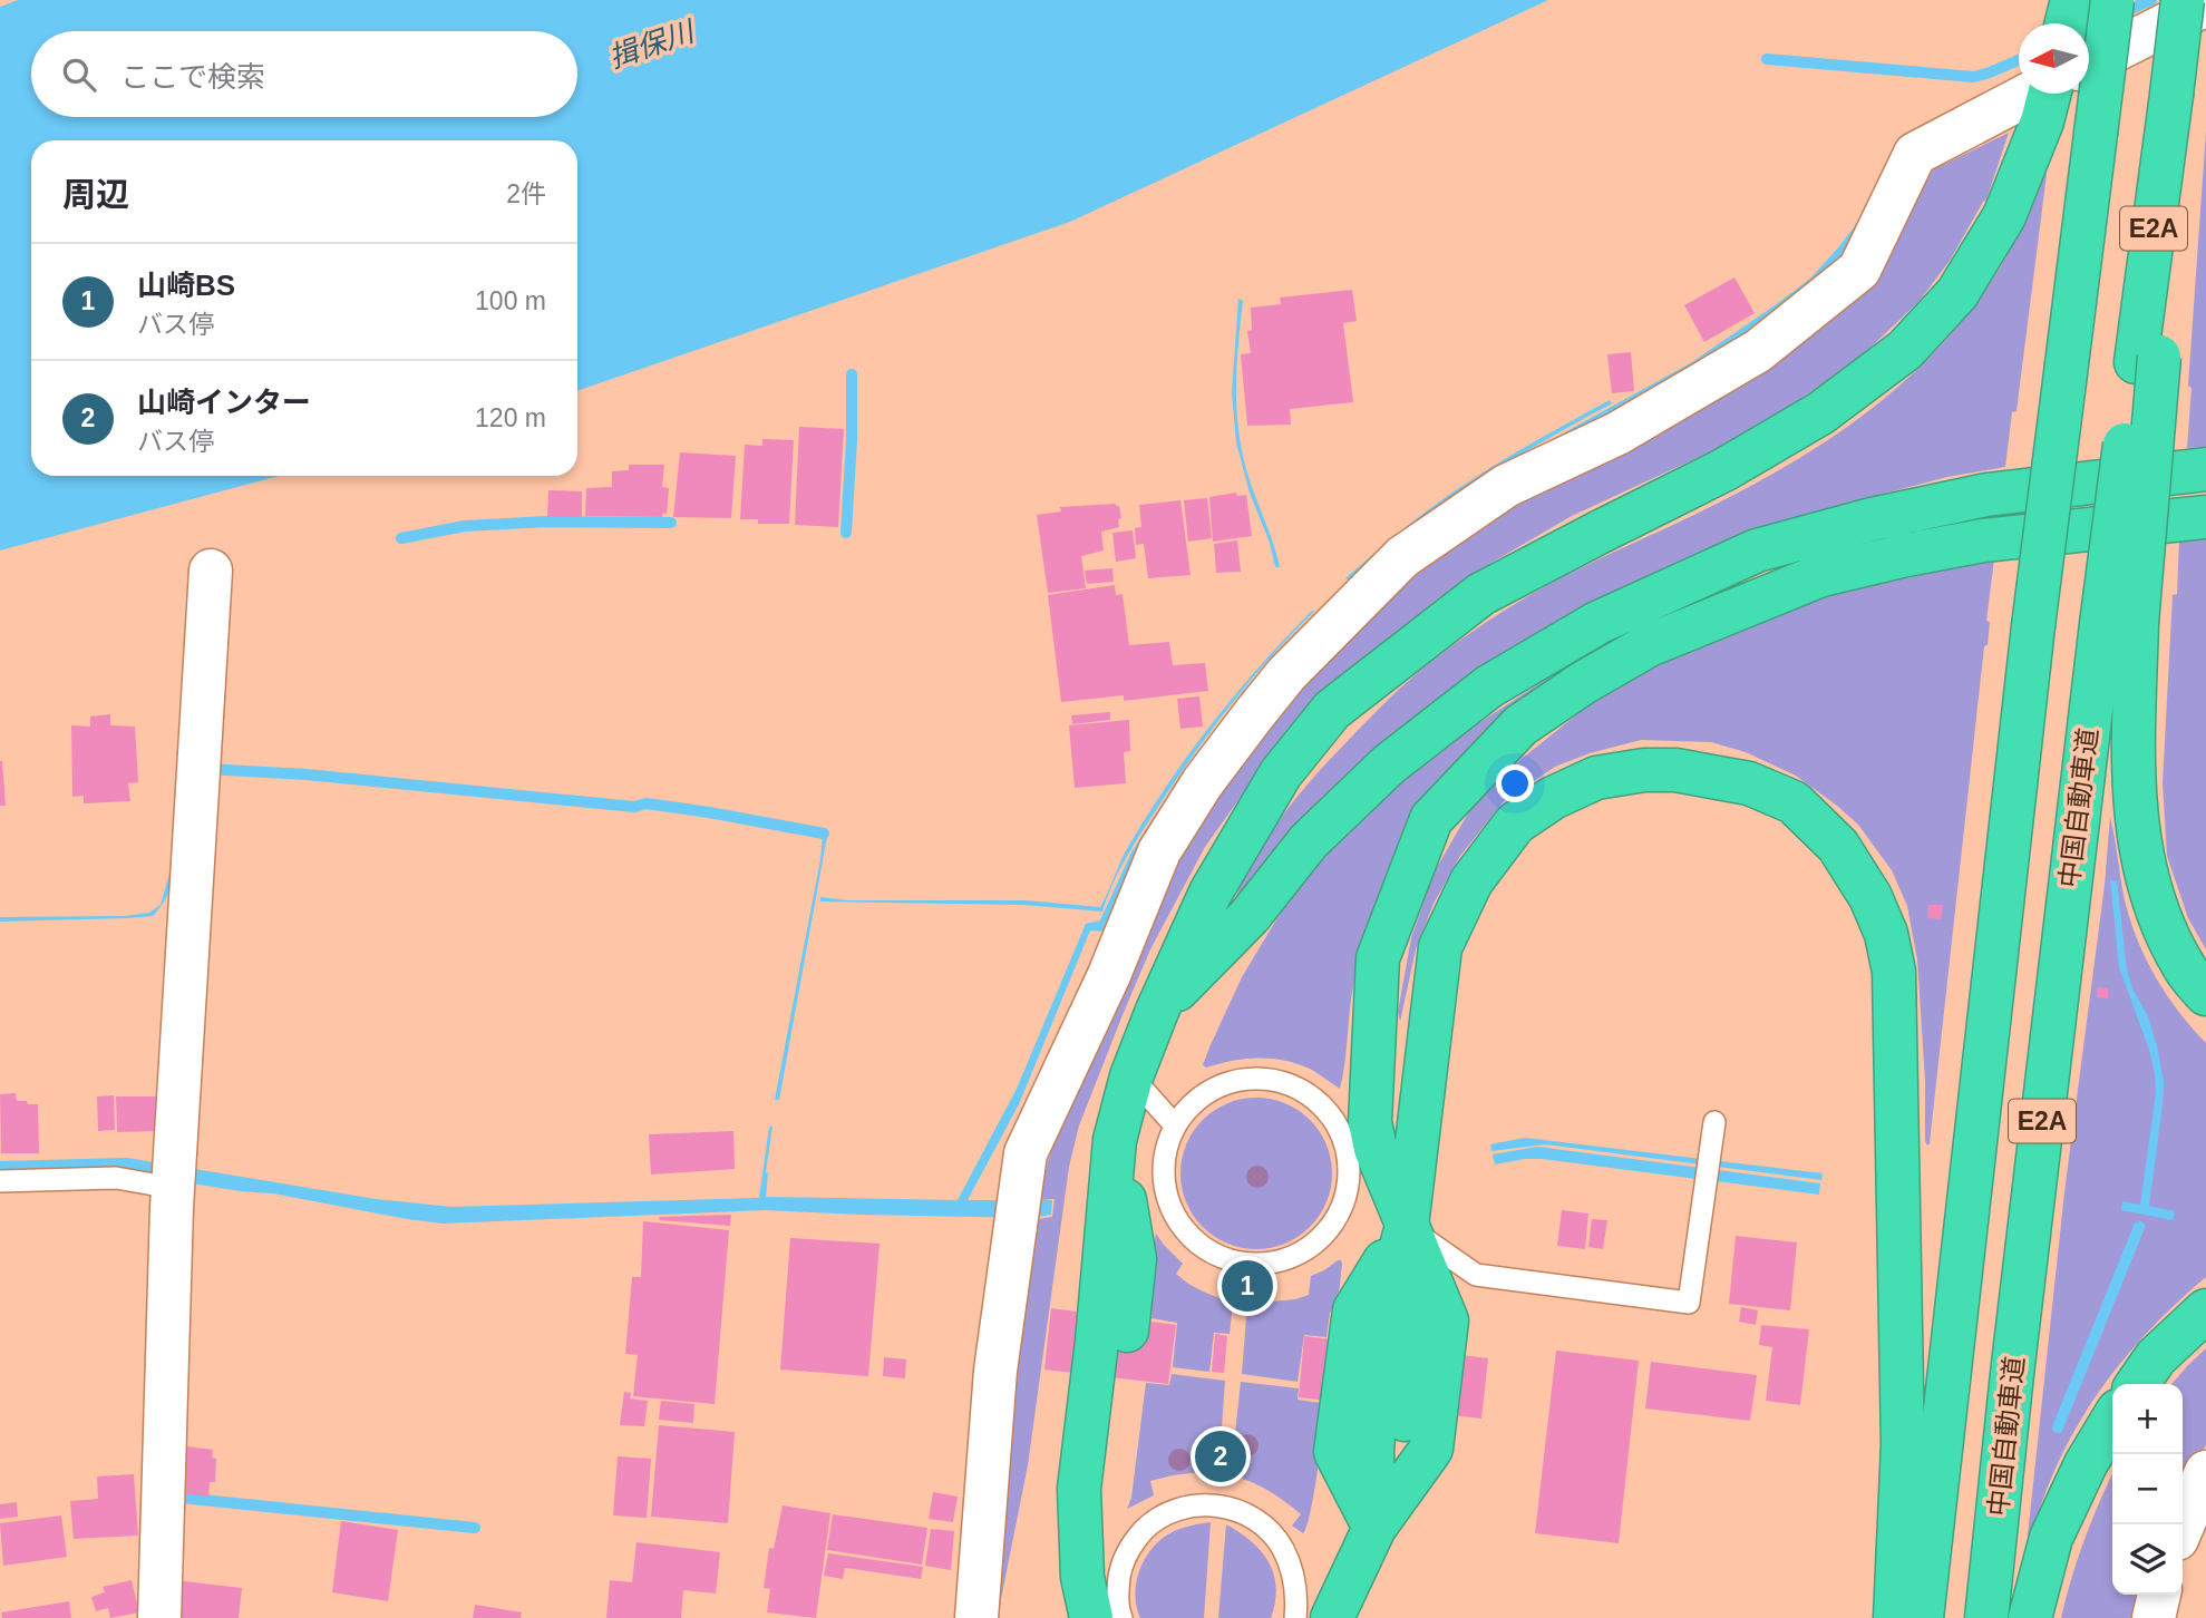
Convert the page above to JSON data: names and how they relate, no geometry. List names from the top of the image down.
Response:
{
  "streets": {
    "highway": ["E2A", "中国自動車道"]
  },
  "water": ["揖保川"],
  "north": "left",
  "page": {
    "search": "ここで検索",
    "heading": ["周辺", "2件"],
    "list": [
      {
        "mark": "1",
        "name": "山崎BS",
        "note": "バス停",
        "value": "100 m"
      },
      {
        "mark": "2",
        "name": "山崎インター",
        "note": "バス停",
        "value": "120 m"
      }
    ],
    "pins": ["1", "2"],
    "map_buttons": ["+", "−"]
  }
}
